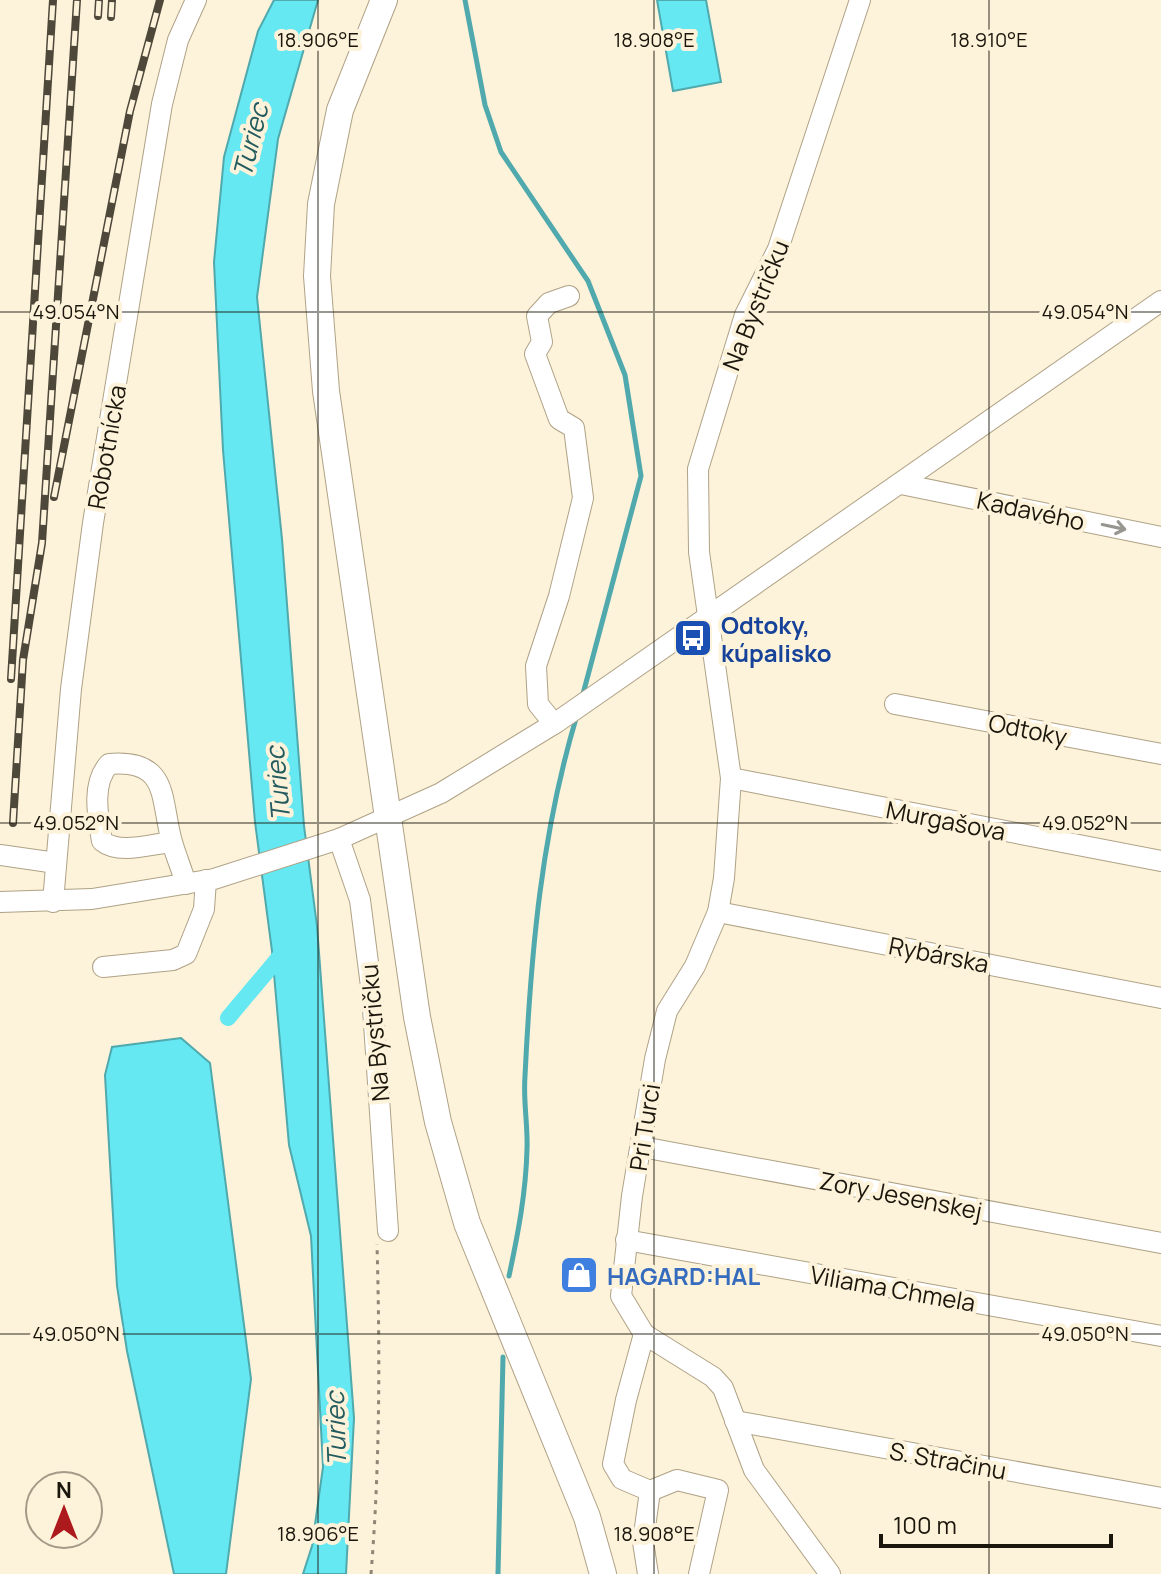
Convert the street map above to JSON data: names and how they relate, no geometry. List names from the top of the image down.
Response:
{
  "streets": {
    "street": [
      "Na Bystričku",
      "Robotnícka",
      "Kadavého",
      "Odtoky",
      "Murgašova",
      "Rybárska",
      "Pri Turci",
      "Zory Jesenskej",
      "Viliama Chmela",
      "S. Stračinu"
    ]
  },
  "crossings": [
    ["Na Bystričku", "Pri Turci"],
    ["Murgašova", "Pri Turci"],
    ["Rybárska", "Pri Turci"],
    ["Pri Turci", "Zory Jesenskej"],
    ["Pri Turci", "Viliama Chmela"],
    ["Pri Turci", "S. Stračinu"]
  ],
  "one_way": ["Kadavého"],
  "water": ["Turiec"],
  "places": {
    "bus stop": ["Odtoky, kúpalisko"],
    "shop": ["HAGARD:HAL"]
  },
  "scale_bar": "100 m",
  "north": "top",
  "coordinates": [
    "18.906°E",
    "18.908°E",
    "18.910°E",
    "49.054°N",
    "49.052°N",
    "49.050°N"
  ]
}
